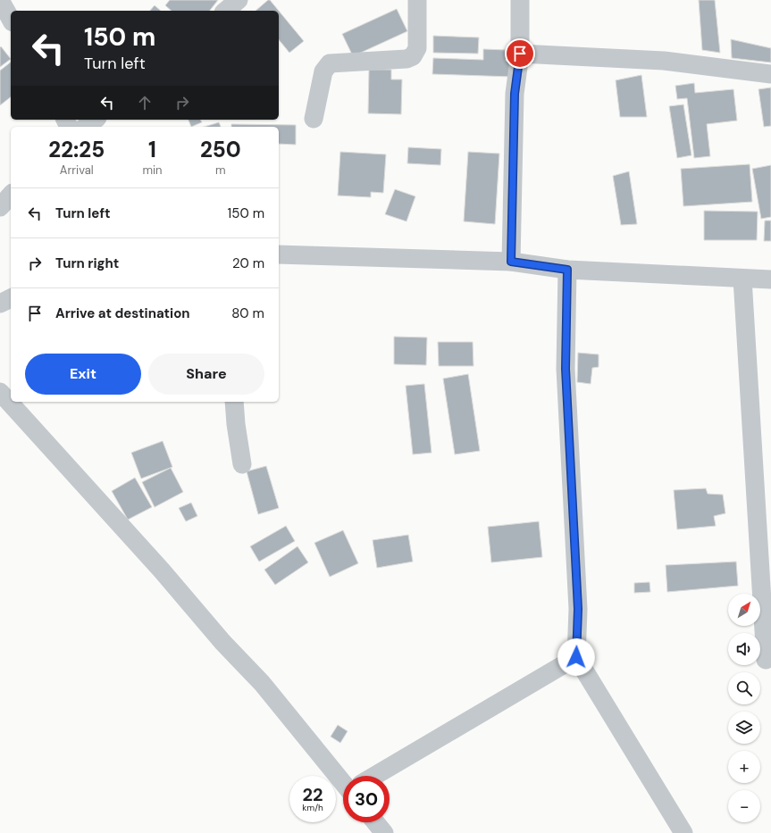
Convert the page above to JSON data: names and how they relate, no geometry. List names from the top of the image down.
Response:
{
  "north": "top right",
  "page": {
    "turn": ["150 m", "Turn left"],
    "eta": [
      "22:25",
      "Arrival",
      "1",
      "min",
      "250",
      "m"
    ],
    "list": [
      {
        "name": "Turn left",
        "value": "150 m"
      },
      {
        "name": "Turn right",
        "value": "20 m"
      },
      {
        "name": "Arrive at destination",
        "value": "80 m"
      }
    ],
    "buttons": ["Exit", "Share"],
    "map_buttons": ["+", "−"],
    "speed": "22 km/h",
    "limit": "30"
  }
}
